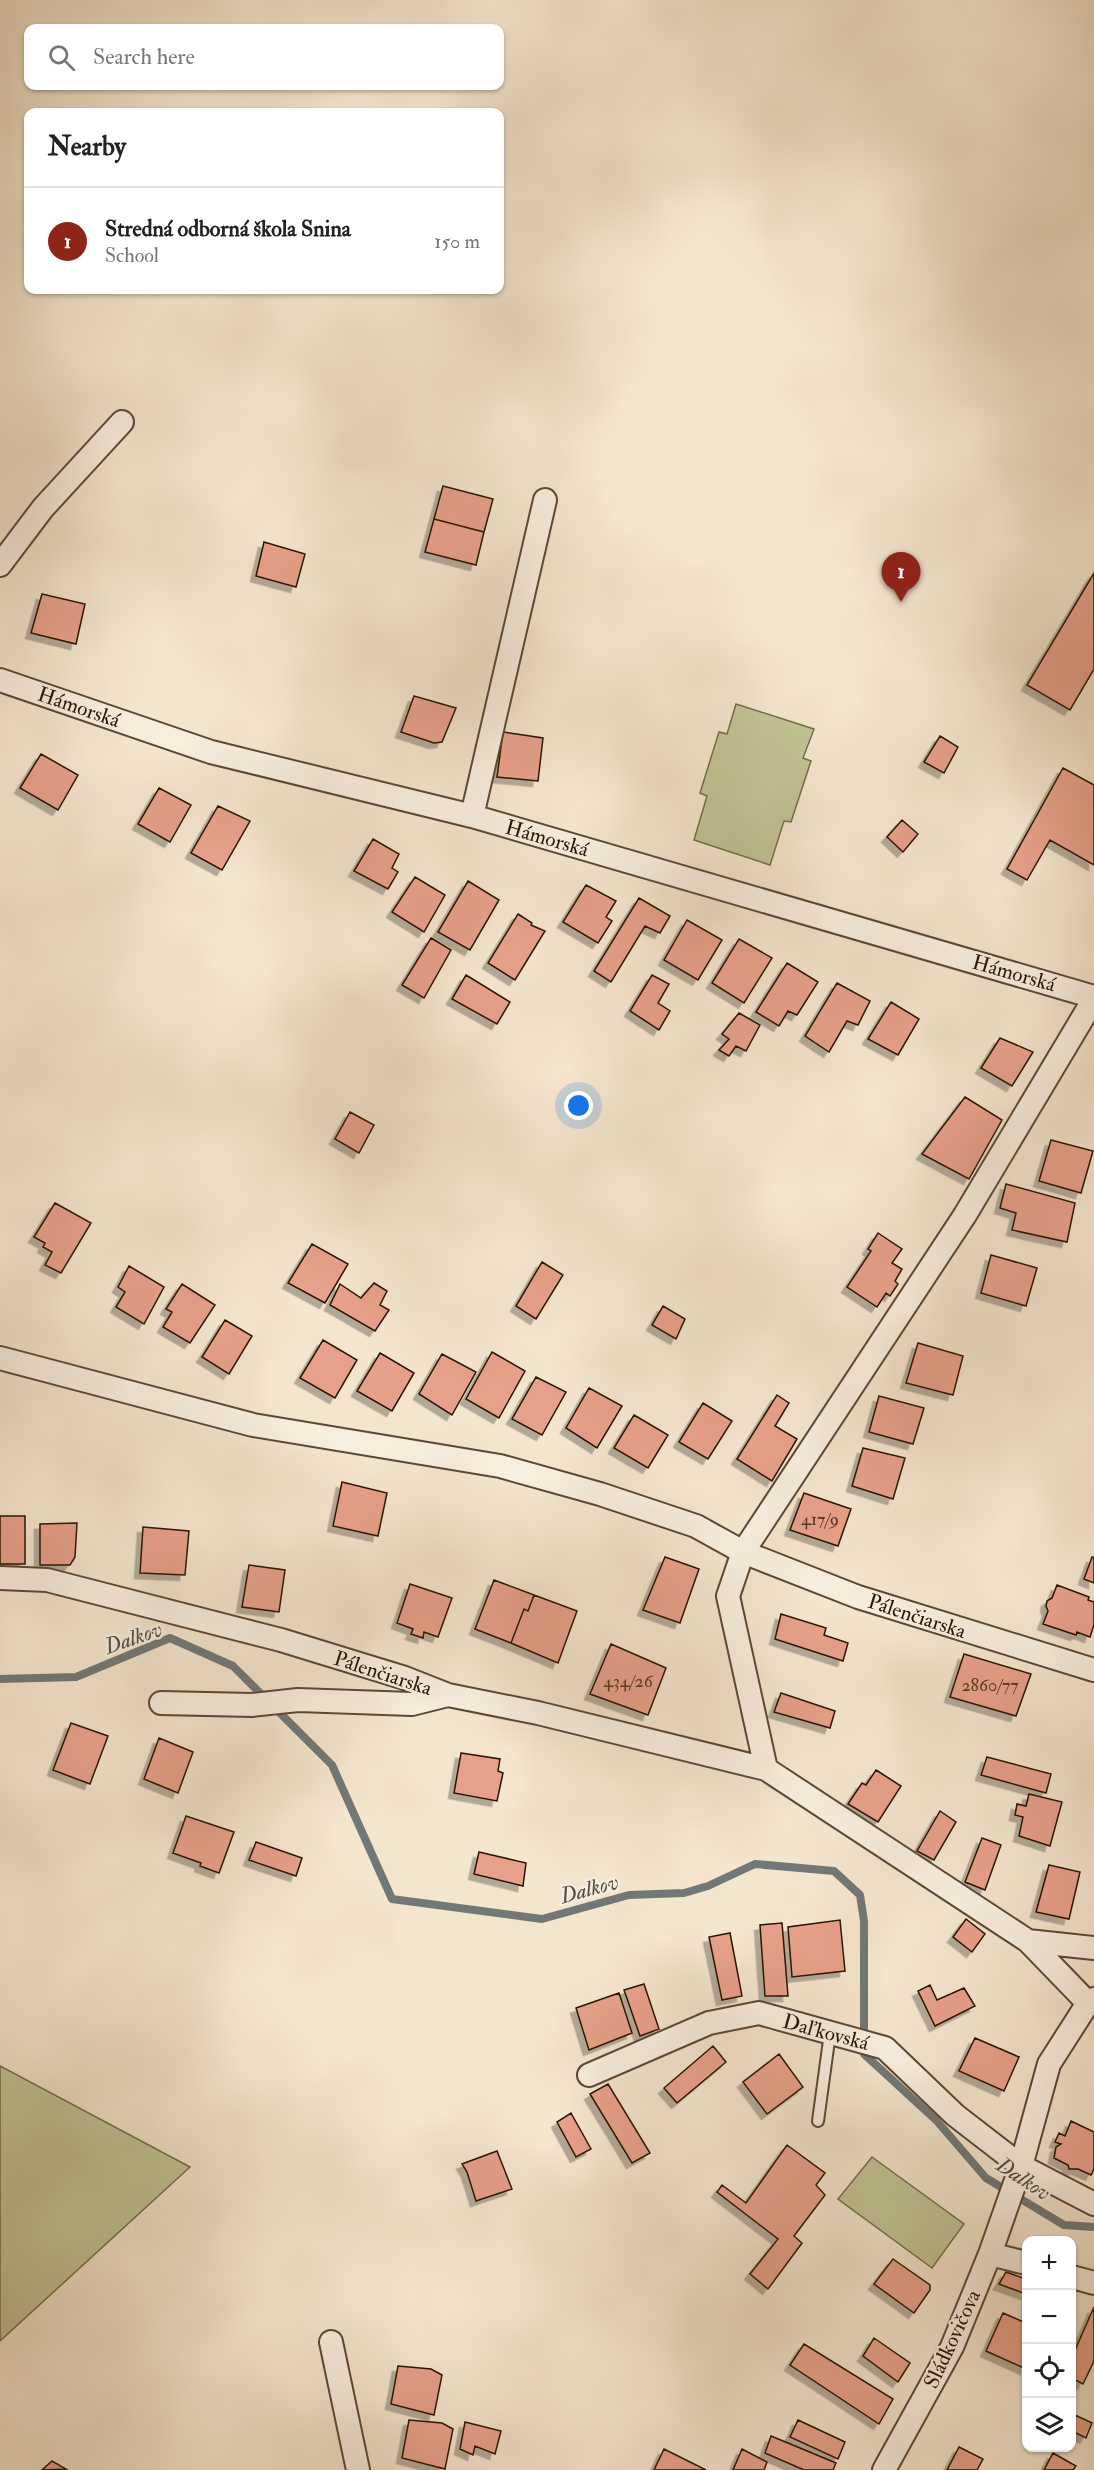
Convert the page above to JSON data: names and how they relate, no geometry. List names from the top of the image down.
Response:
{
  "streets": {
    "street": [
      "Hámorská",
      "Pálenčiarska",
      "Daľkovská",
      "Sládkovičova"
    ]
  },
  "crossings": [
    ["Daľkovská", "Sládkovičova"]
  ],
  "water": ["Dalkov"],
  "house_numbers": ["417/9", "434/26", "2860/77"],
  "page": {
    "search": "Search here",
    "heading": "Nearby",
    "list": [
      {
        "mark": "1",
        "name": "Stredná odborná škola Snina",
        "note": "School",
        "value": "150 m"
      }
    ],
    "pins": "1",
    "map_buttons": ["+", "−"]
  }
}
